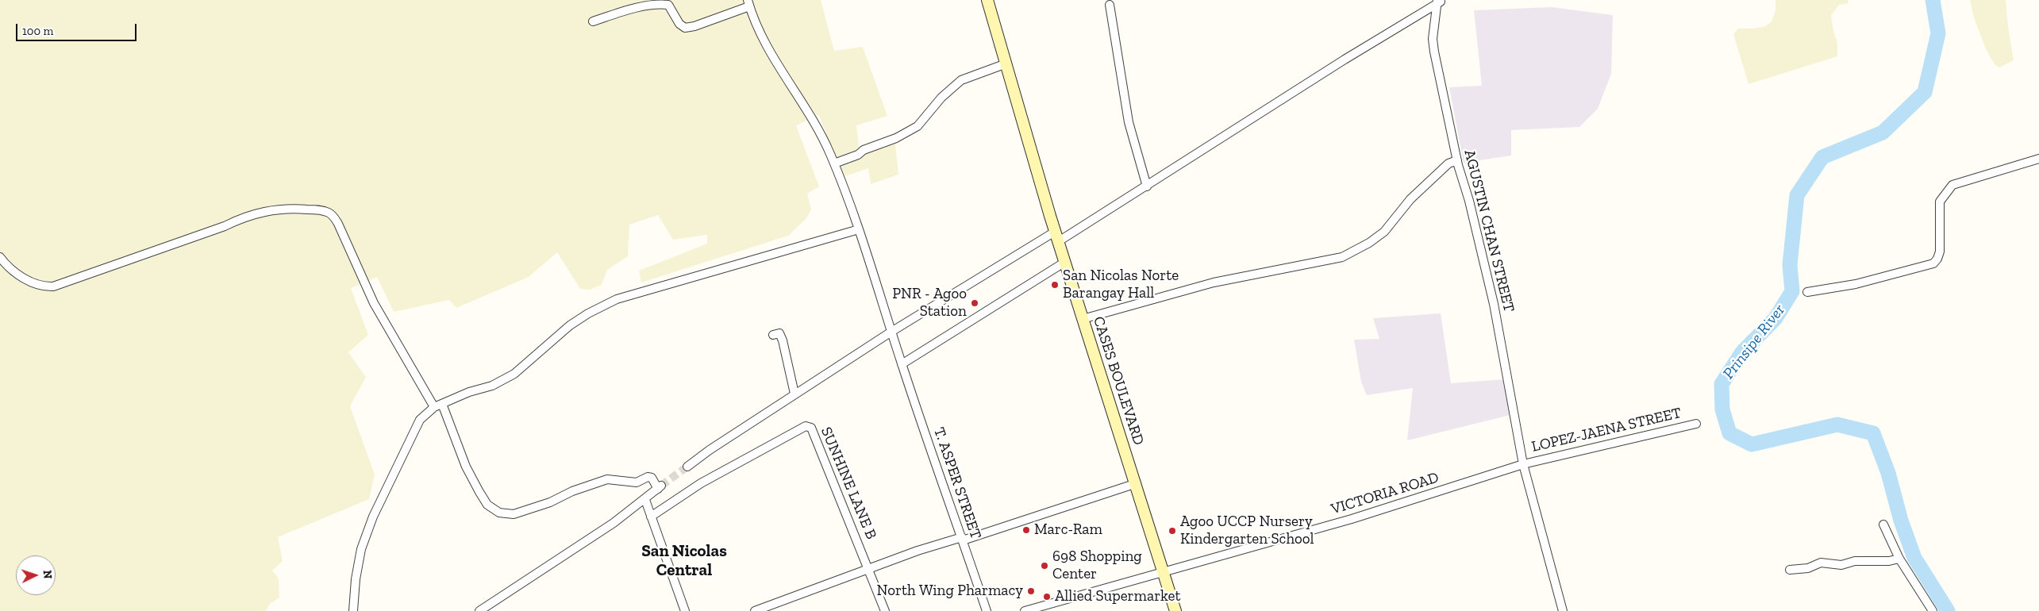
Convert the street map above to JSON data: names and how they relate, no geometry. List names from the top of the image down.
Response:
{
  "streets": {
    "street": [
      "AGUSTIN CHAN STREET",
      "CASES BOULEVARD",
      "LOPEZ-JAENA STREET",
      "SUNHINE LANE B",
      "T. ASPER STREET",
      "VICTORIA ROAD"
    ]
  },
  "crossings": [
    ["AGUSTIN CHAN STREET", "LOPEZ-JAENA STREET"],
    ["AGUSTIN CHAN STREET", "VICTORIA ROAD"],
    ["CASES BOULEVARD", "VICTORIA ROAD"],
    ["LOPEZ-JAENA STREET", "VICTORIA ROAD"]
  ],
  "districts": ["San Nicolas Central"],
  "water": ["Prinsipe River"],
  "places": [
    "San Nicolas Norte Barangay Hall",
    "PNR - Agoo Station",
    "Marc-Ram",
    "Agoo UCCP Nursery Kindergarten School",
    "698 Shopping Center",
    "North Wing Pharmacy",
    "Allied Supermarket"
  ],
  "scale_bar": "100 m",
  "north": "right"
}
